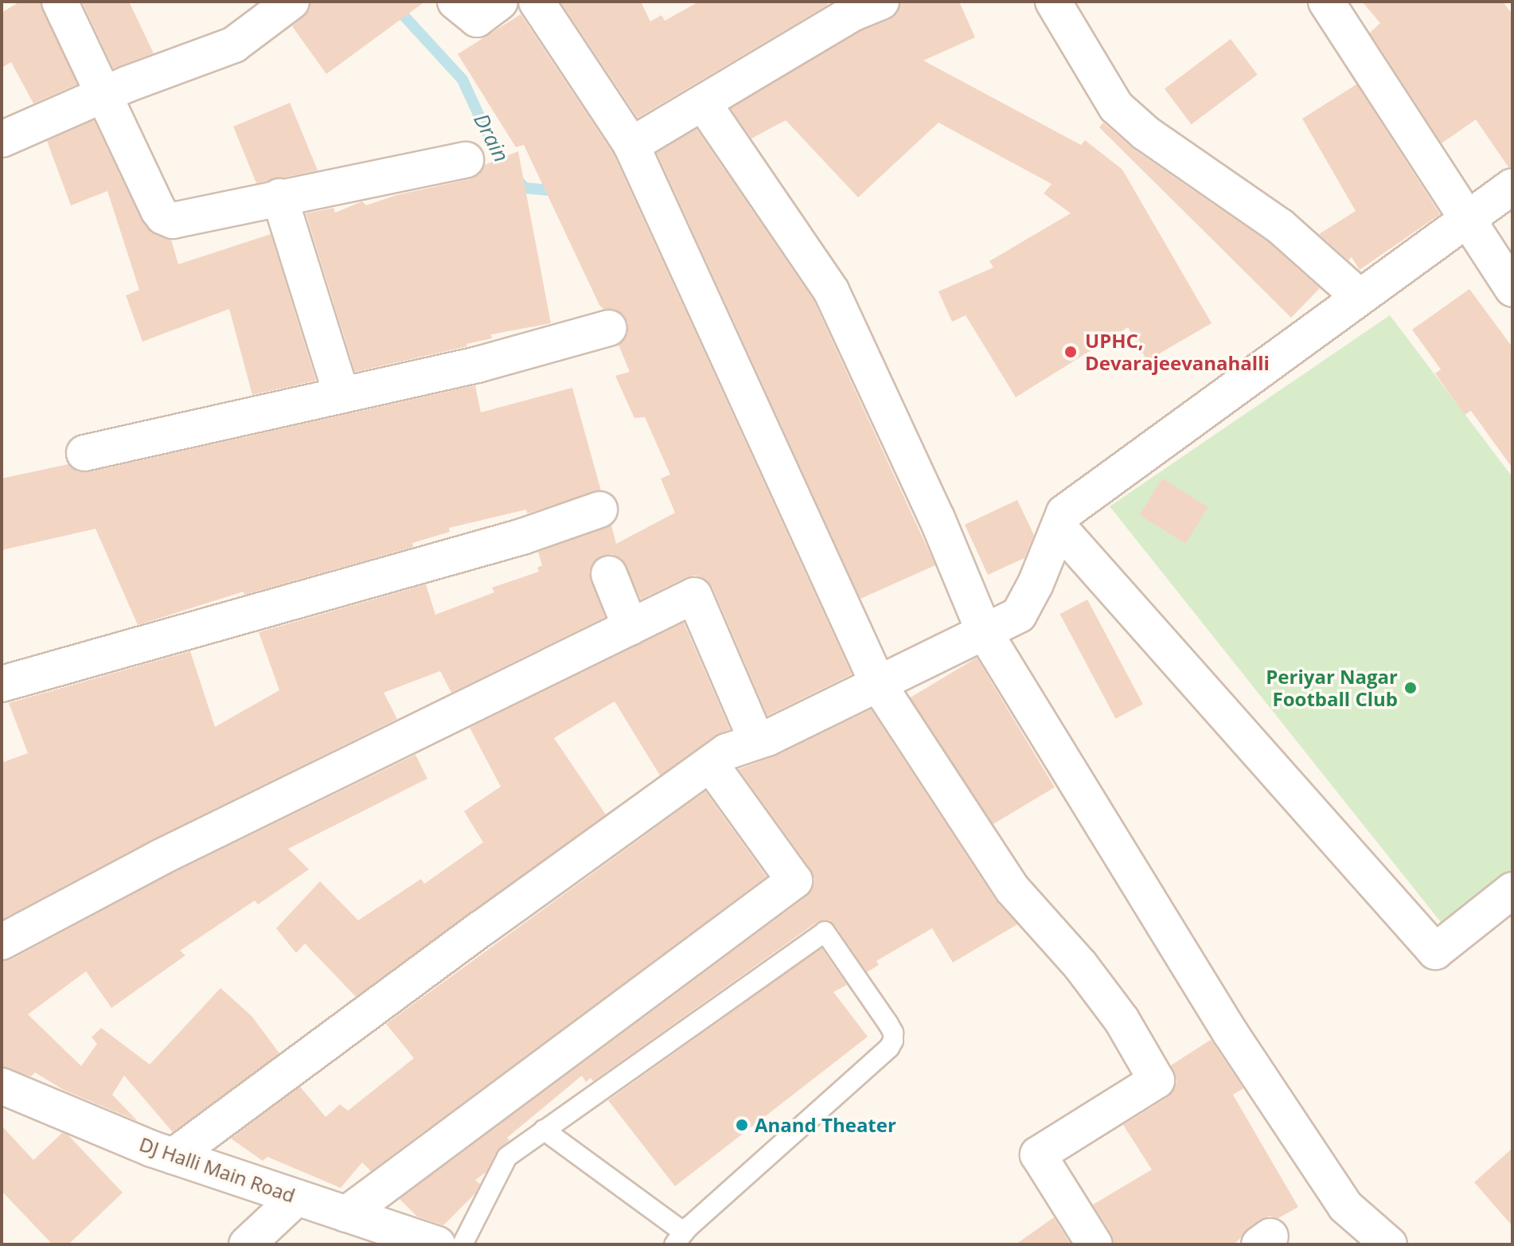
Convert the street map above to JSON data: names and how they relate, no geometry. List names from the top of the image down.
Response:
{
  "streets": {
    "street": ["DJ Halli Main Road"]
  },
  "water": ["Drain"],
  "places": ["UPHC, Devarajeevanahalli", "Periyar Nagar Football Club", "Anand Theater"]
}
